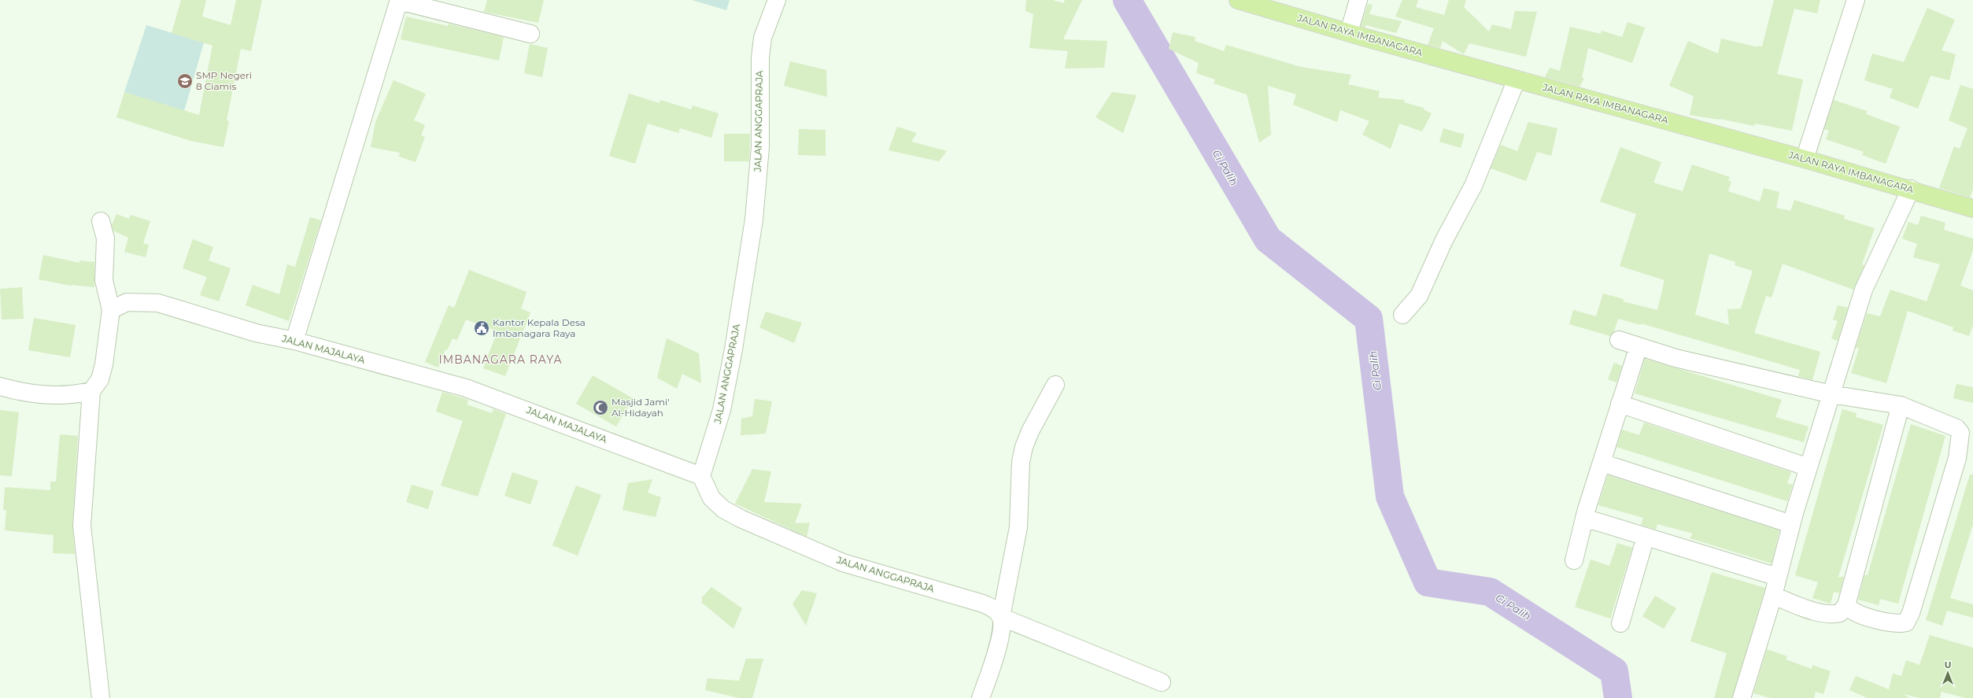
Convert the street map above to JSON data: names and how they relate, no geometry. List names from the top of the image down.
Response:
{
  "streets": {
    "highway": ["JALAN RAYA IMBANAGARA"],
    "street": ["JALAN ANGGAPRAJA", "JALAN MAJALAYA"]
  },
  "crossings": [
    ["JALAN ANGGAPRAJA", "JALAN MAJALAYA"]
  ],
  "districts": ["IMBANAGARA RAYA"],
  "water": ["Ci Palih"],
  "places": {
    "school or university": ["SMP Negeri 8 Ciamis"],
    "public building": ["Kantor Kepala Desa Imbanagara Raya"],
    "mosque": ["Masjid Jami' Al-Hidayah"]
  },
  "north": "top"
}
